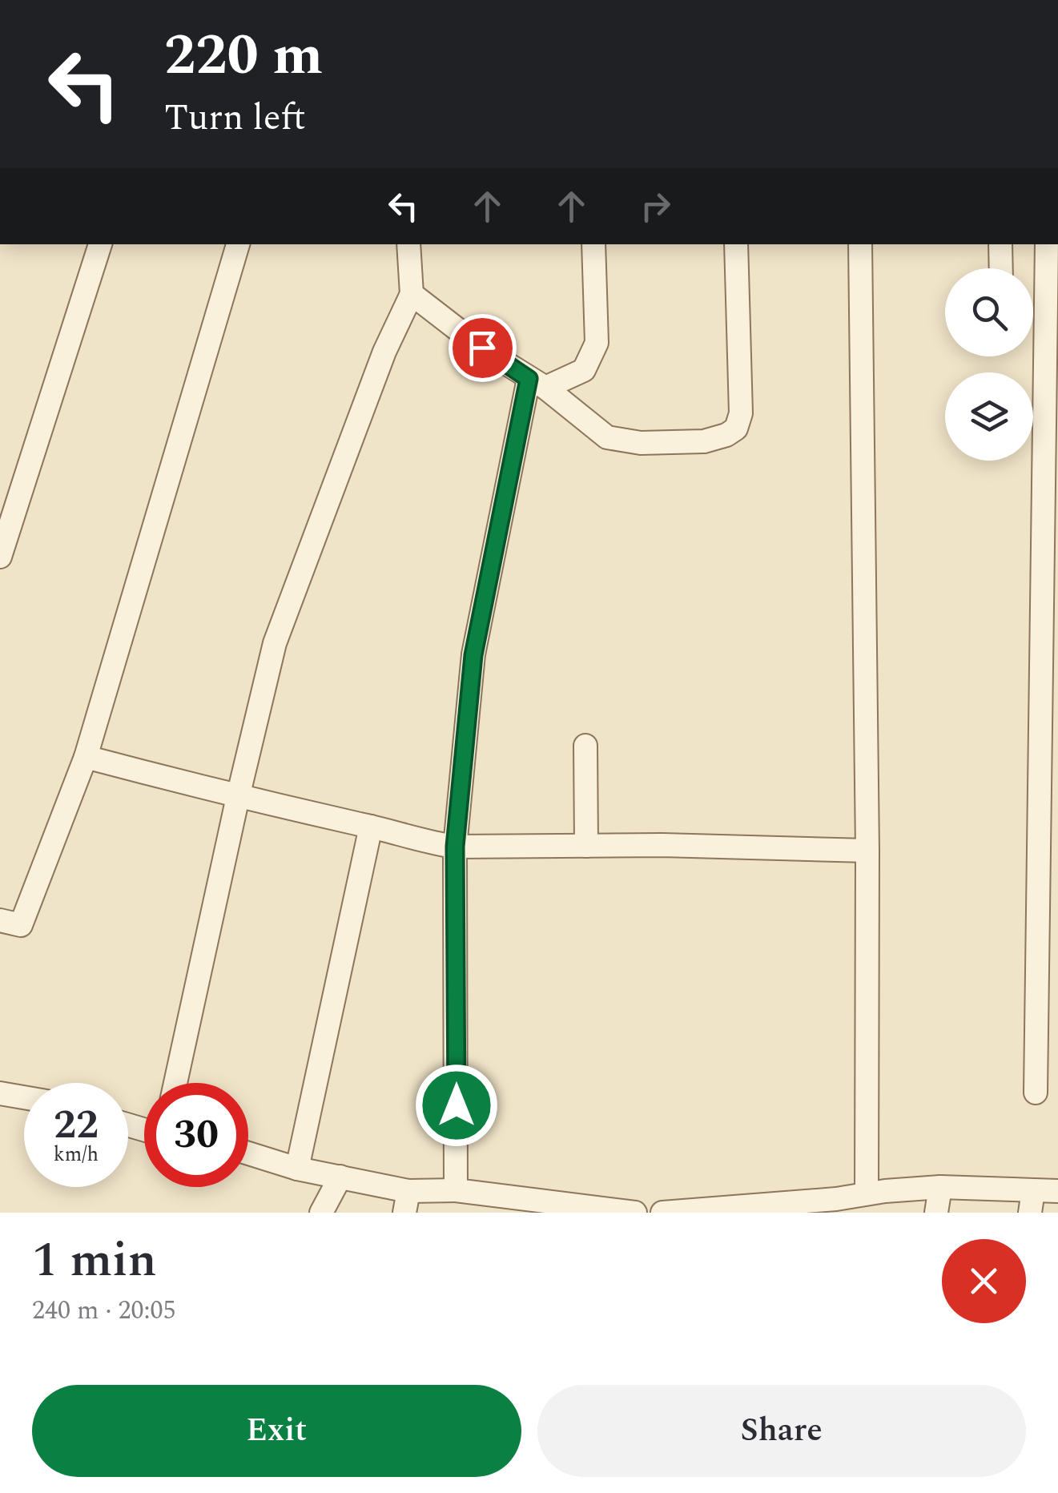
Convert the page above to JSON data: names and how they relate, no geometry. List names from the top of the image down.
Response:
{
  "page": {
    "turn": ["220 m", "Turn left"],
    "speed": "22 km/h",
    "limit": "30",
    "heading": ["1 min", "240 m · 20:05"],
    "buttons": ["Exit", "Share"]
  }
}
